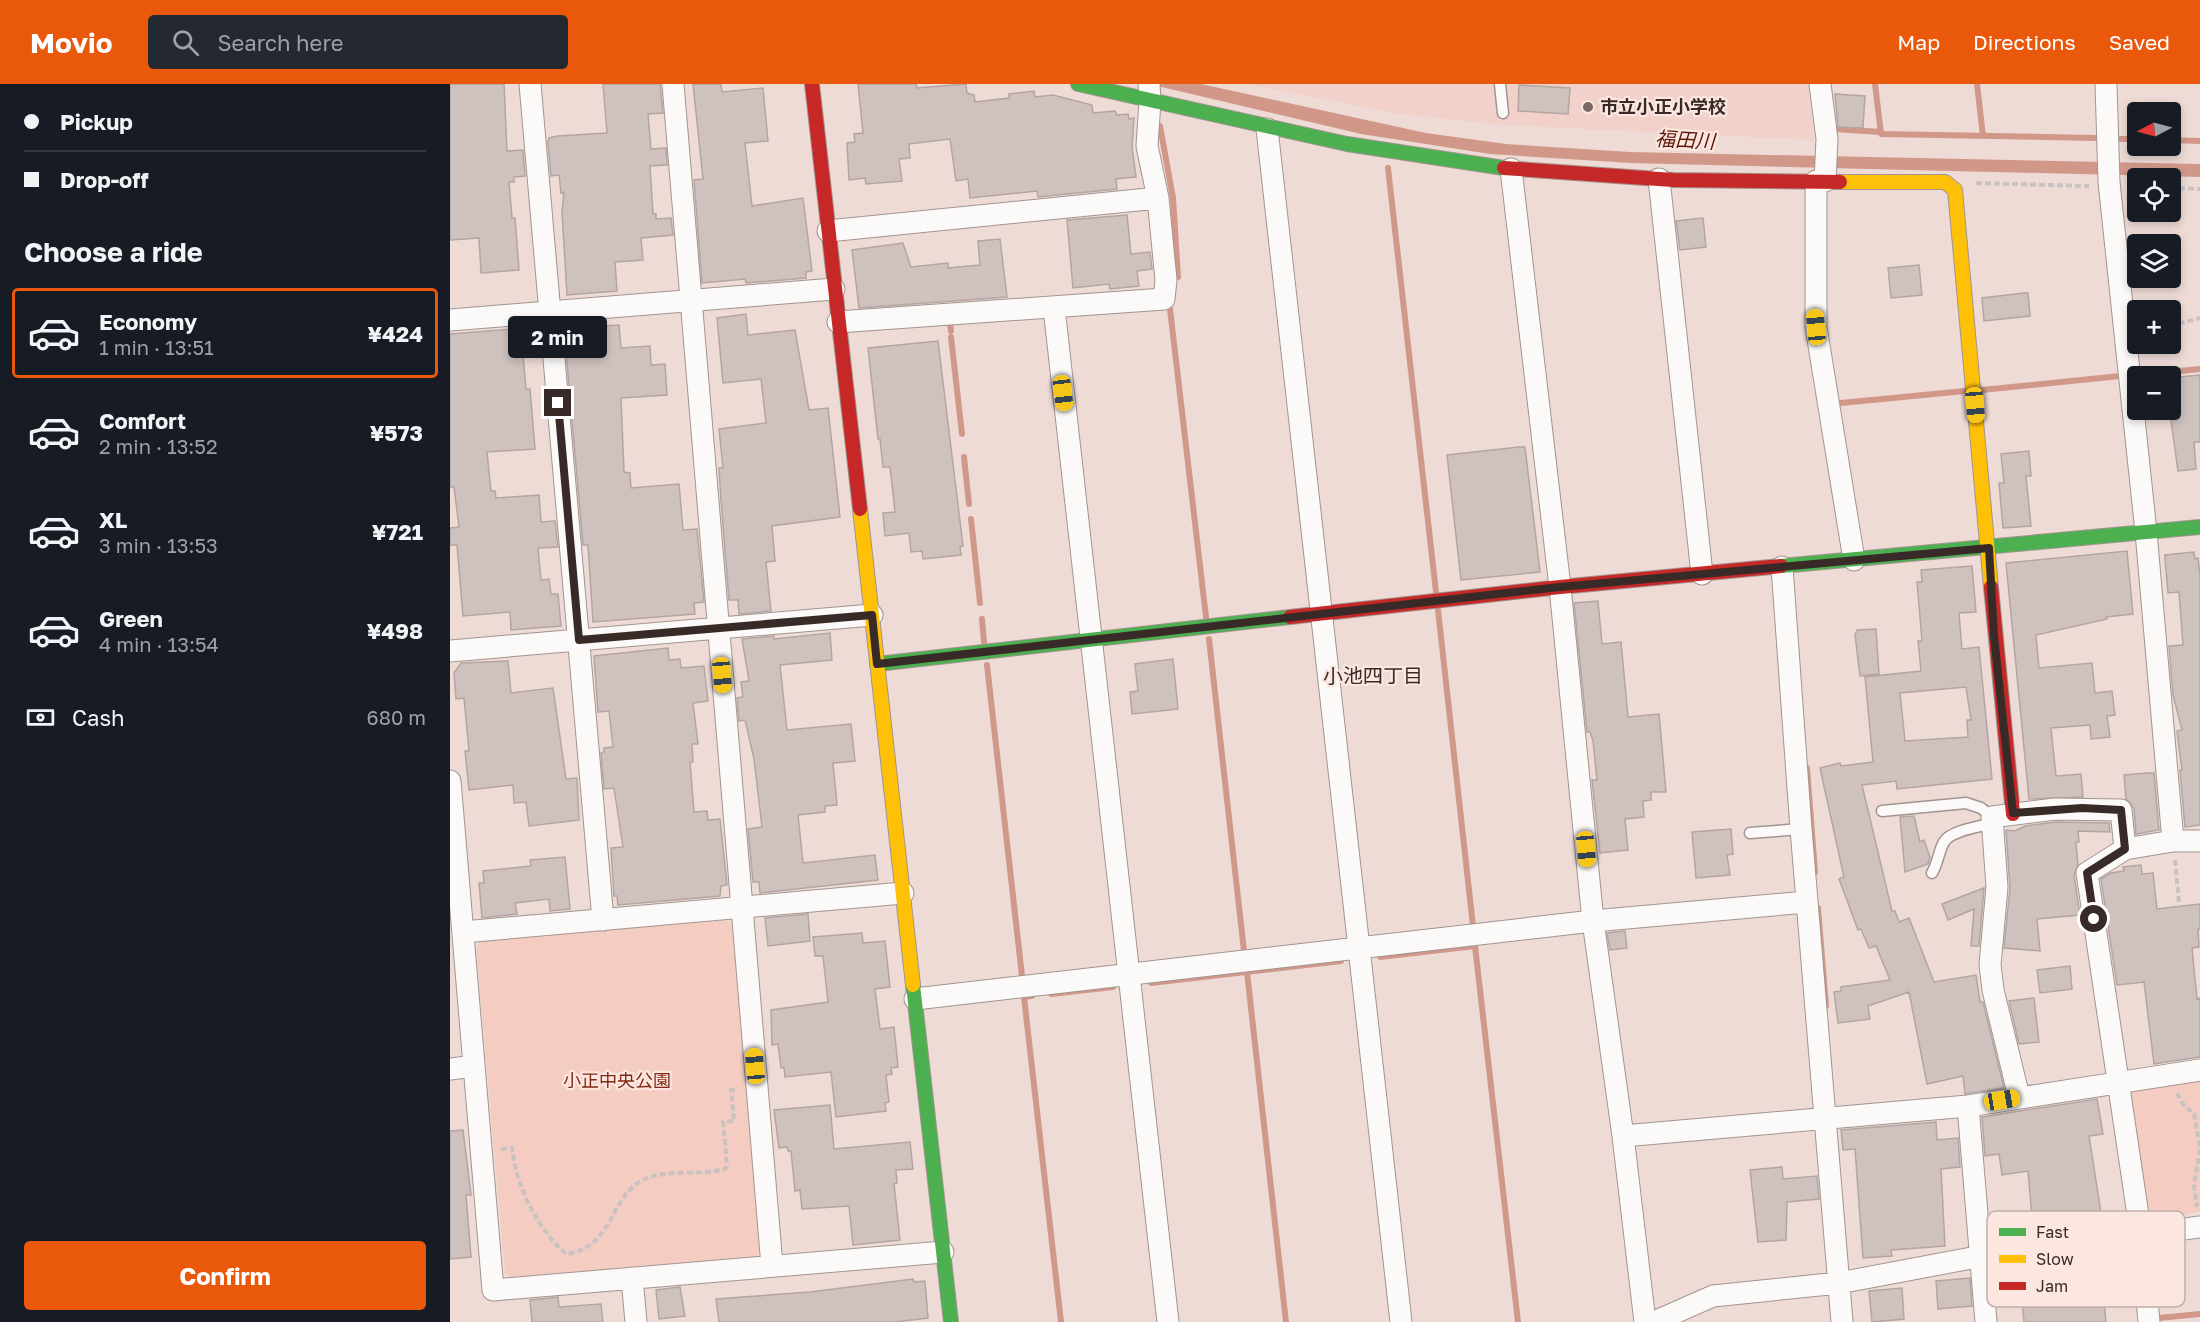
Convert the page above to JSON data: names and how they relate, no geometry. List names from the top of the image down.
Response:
{
  "districts": ["小池四丁目"],
  "water": ["福田川"],
  "parks": ["小正中央公園"],
  "places": ["市立小正小学校"],
  "legend": ["Fast", "Slow", "Jam"],
  "north": "left",
  "page": {
    "header": "Movio",
    "search": "Search here",
    "nav": ["Map", "Directions", "Saved"],
    "banner": ["Pickup", "Drop-off"],
    "map_buttons": ["+", "−"],
    "heading": "Choose a ride",
    "list": [
      {
        "name": "Economy",
        "note": "1 min · 13:51",
        "value": "¥424"
      },
      {
        "name": "Comfort",
        "note": "2 min · 13:52",
        "value": "¥573"
      },
      {
        "name": "XL",
        "note": "3 min · 13:53",
        "value": "¥721"
      },
      {
        "name": "Green",
        "note": "4 min · 13:54",
        "value": "¥498"
      }
    ],
    "bubble": "2 min",
    "pay": ["Cash", "680 m"],
    "buttons": "Confirm"
  }
}
